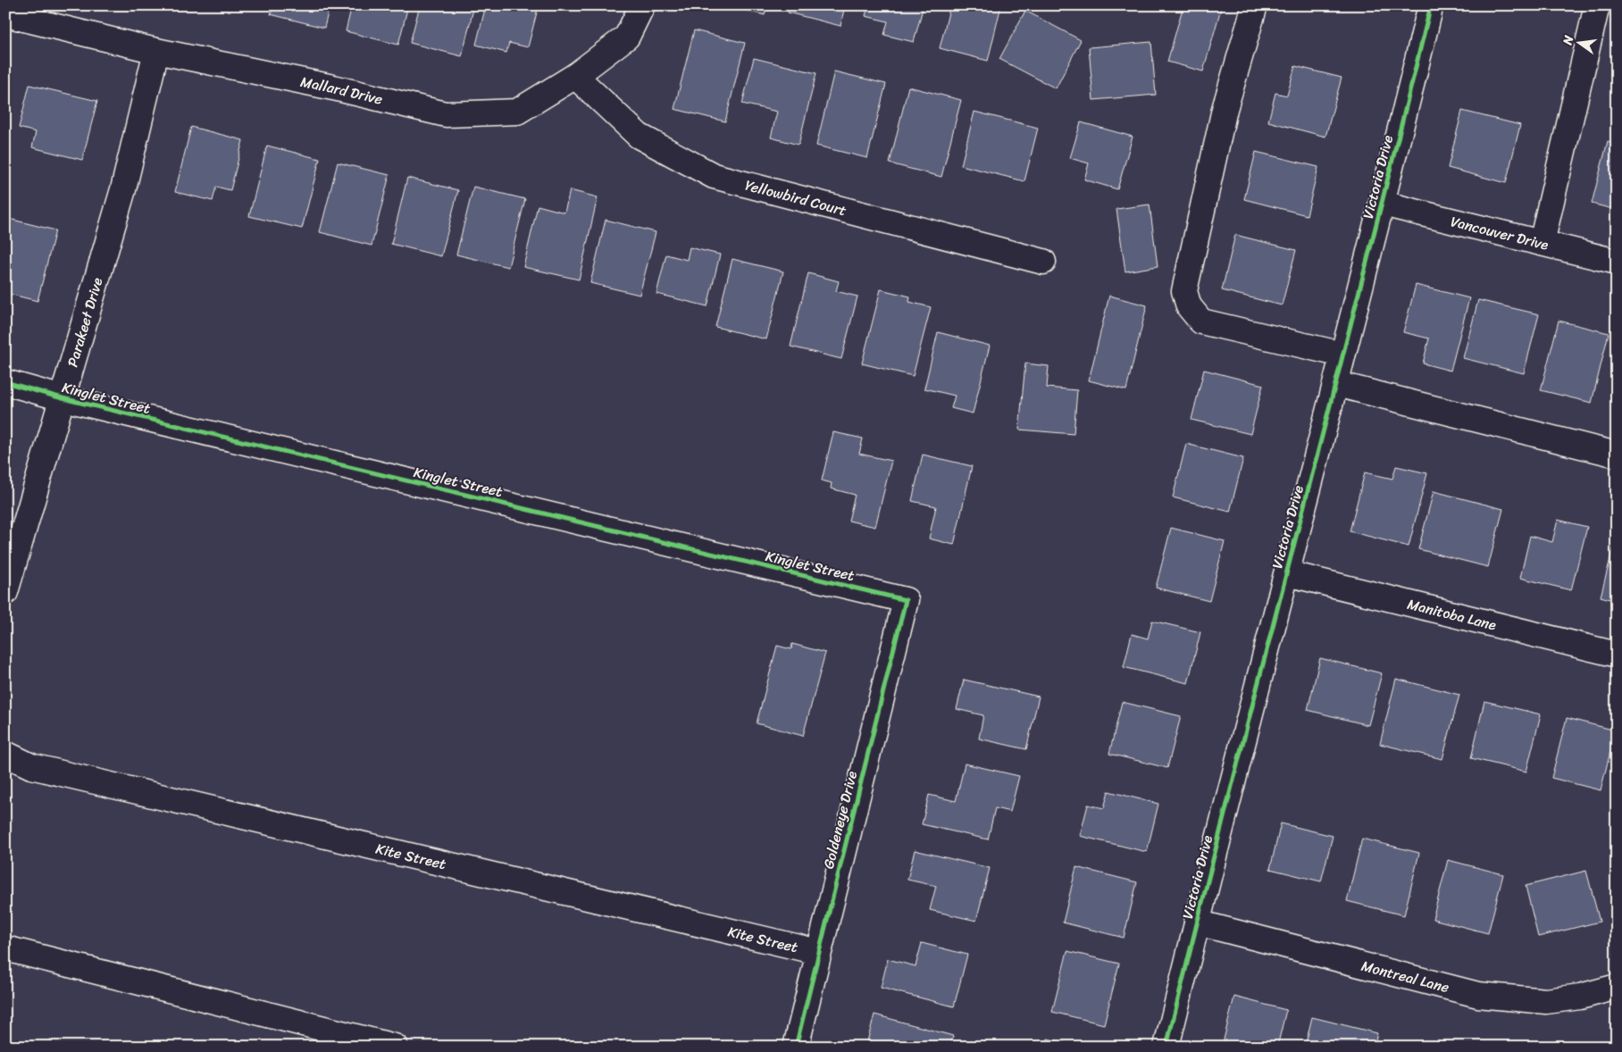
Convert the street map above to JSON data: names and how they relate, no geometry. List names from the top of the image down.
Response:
{
  "streets": {
    "street": [
      "Mallard Drive",
      "Victoria Drive",
      "Yellowbird Court",
      "Vancouver Drive",
      "Parakeet Drive",
      "Kinglet Street",
      "Manitoba Lane",
      "Goldeneye Drive",
      "Kite Street",
      "Montreal Lane"
    ]
  },
  "crossings": [
    ["Mallard Drive", "Yellowbird Court"],
    ["Mallard Drive", "Parakeet Drive"],
    ["Victoria Drive", "Vancouver Drive"],
    ["Victoria Drive", "Manitoba Lane"],
    ["Victoria Drive", "Montreal Lane"],
    ["Parakeet Drive", "Kinglet Street"],
    ["Kinglet Street", "Goldeneye Drive"],
    ["Goldeneye Drive", "Kite Street"]
  ],
  "north": "left"
}
